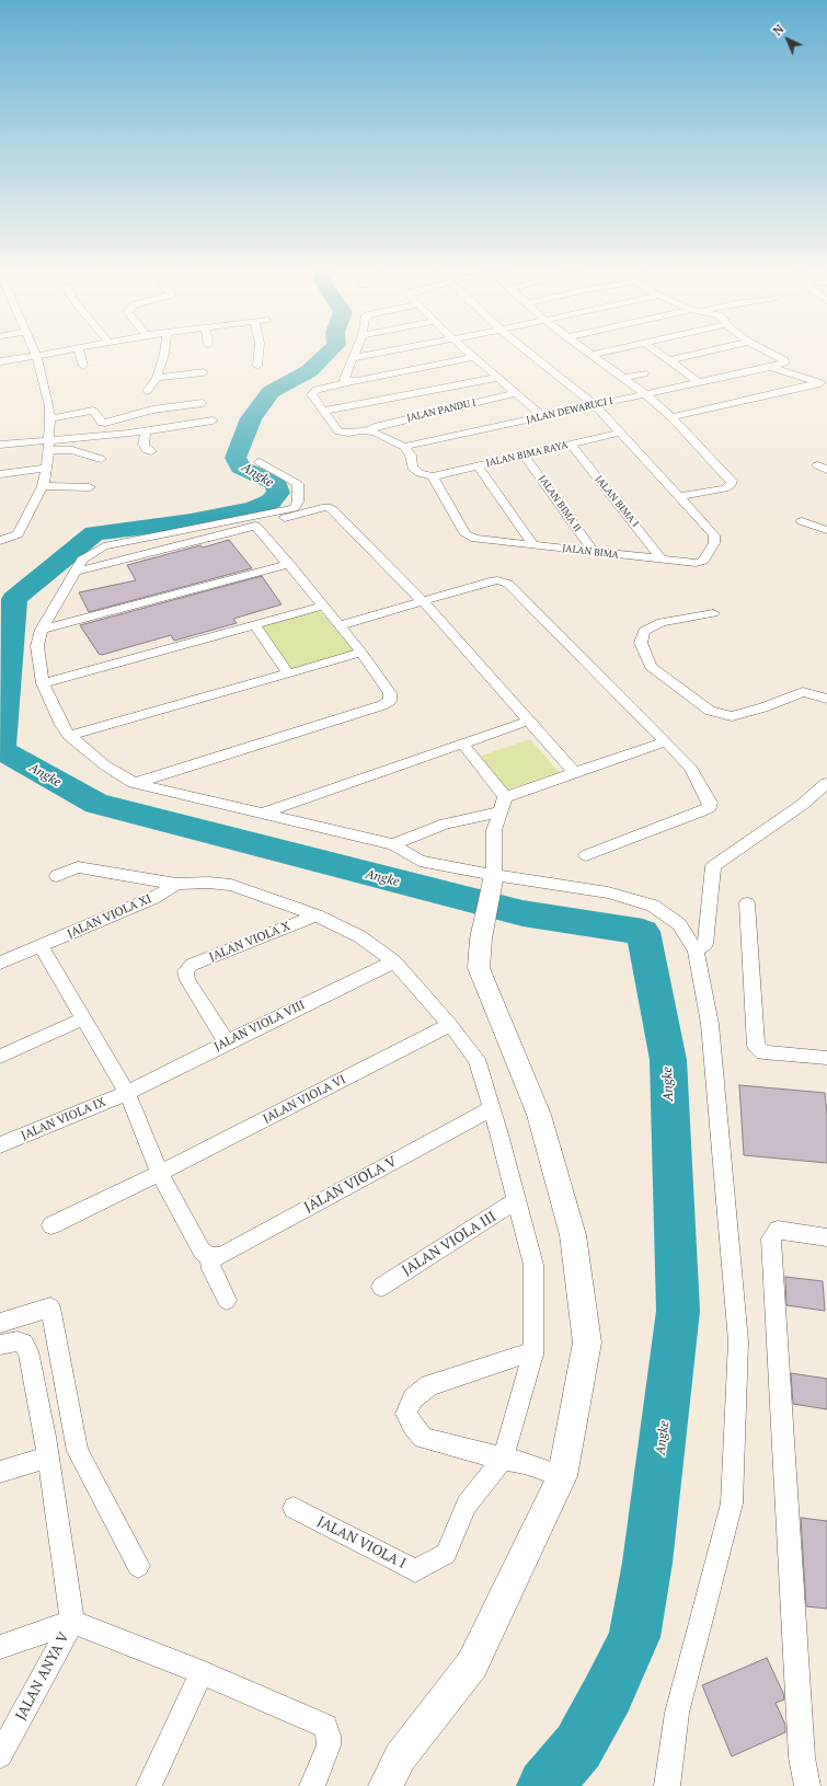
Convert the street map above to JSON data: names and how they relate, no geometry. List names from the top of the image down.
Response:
{
  "streets": {
    "street": [
      "JALAN PANDU I",
      "JALAN DEWARUCI I",
      "JALAN BIMA RAYA",
      "JALAN BIMA I",
      "JALAN BIMA II",
      "JALAN BIMA",
      "JALAN VIOLA XI",
      "JALAN VIOLA X",
      "JALAN VIOLA VIII",
      "JALAN VIOLA VI",
      "JALAN VIOLA IX",
      "JALAN VIOLA V",
      "JALAN VIOLA III",
      "JALAN VIOLA I",
      "JALAN ANYA V"
    ]
  },
  "crossings": [
    ["JALAN BIMA RAYA", "JALAN BIMA I"],
    ["JALAN BIMA RAYA", "JALAN BIMA II"],
    ["JALAN BIMA RAYA", "JALAN BIMA"],
    ["JALAN BIMA I", "JALAN BIMA"],
    ["JALAN BIMA II", "JALAN BIMA"],
    ["JALAN VIOLA X", "JALAN VIOLA VIII"],
    ["JALAN VIOLA VIII", "JALAN VIOLA IX"]
  ],
  "water": ["Angke"],
  "north": "top left"
}
